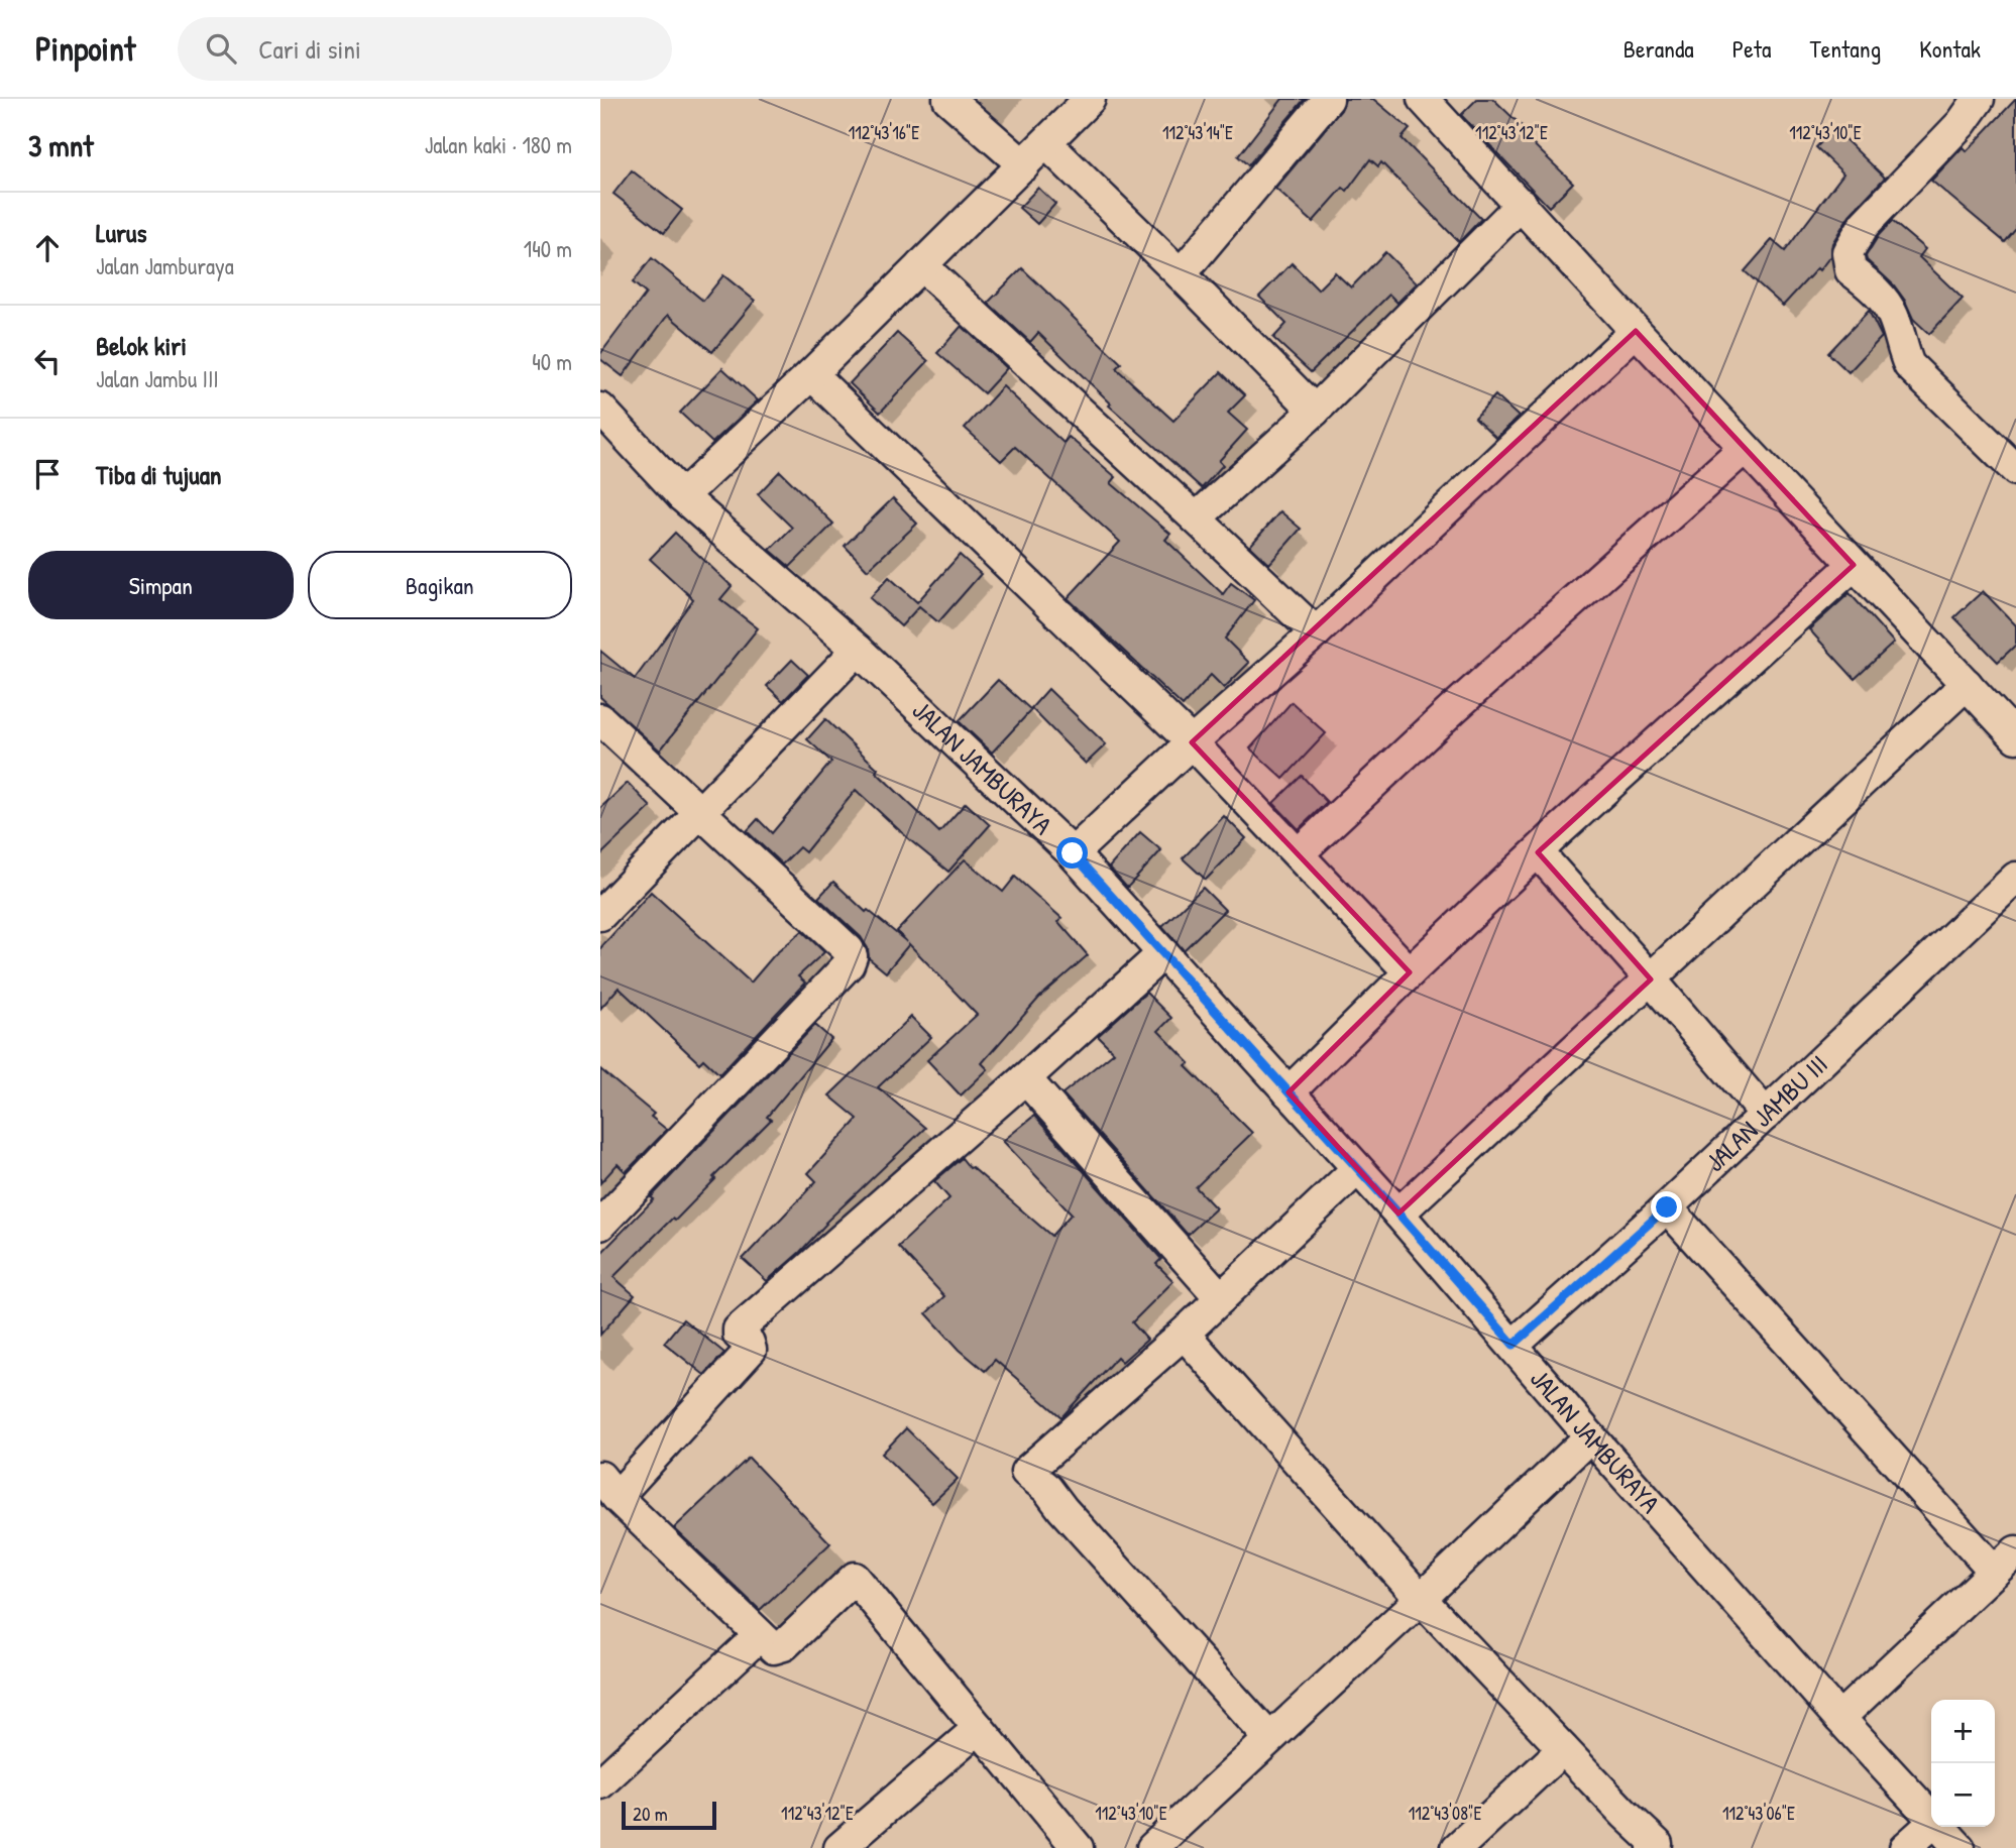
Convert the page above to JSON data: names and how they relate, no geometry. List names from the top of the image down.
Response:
{
  "streets": {
    "street": ["JALAN JAMBURAYA", "JALAN JAMBU III"]
  },
  "crossings": [
    ["JALAN JAMBURAYA", "JALAN JAMBU III"]
  ],
  "scale_bar": "20 m",
  "page": {
    "header": "Pinpoint",
    "search": "Cari di sini",
    "nav": [
      "Beranda",
      "Peta",
      "Tentang",
      "Kontak"
    ],
    "heading": ["3 mnt", "Jalan kaki · 180 m"],
    "list": [
      ["Lurus", "Jalan Jamburaya", "140 m"],
      ["Belok kiri", "Jalan Jambu III", "40 m"],
      "Tiba di tujuan"
    ],
    "buttons": ["Simpan", "Bagikan"],
    "map_buttons": ["+", "−"],
    "scale": "20 m"
  },
  "coordinates": [
    "112°43'12\"E",
    "112°43'10\"E",
    "112°43'16\"E",
    "112°43'14\"E",
    "112°43'08\"E",
    "112°43'06\"E"
  ]
}
